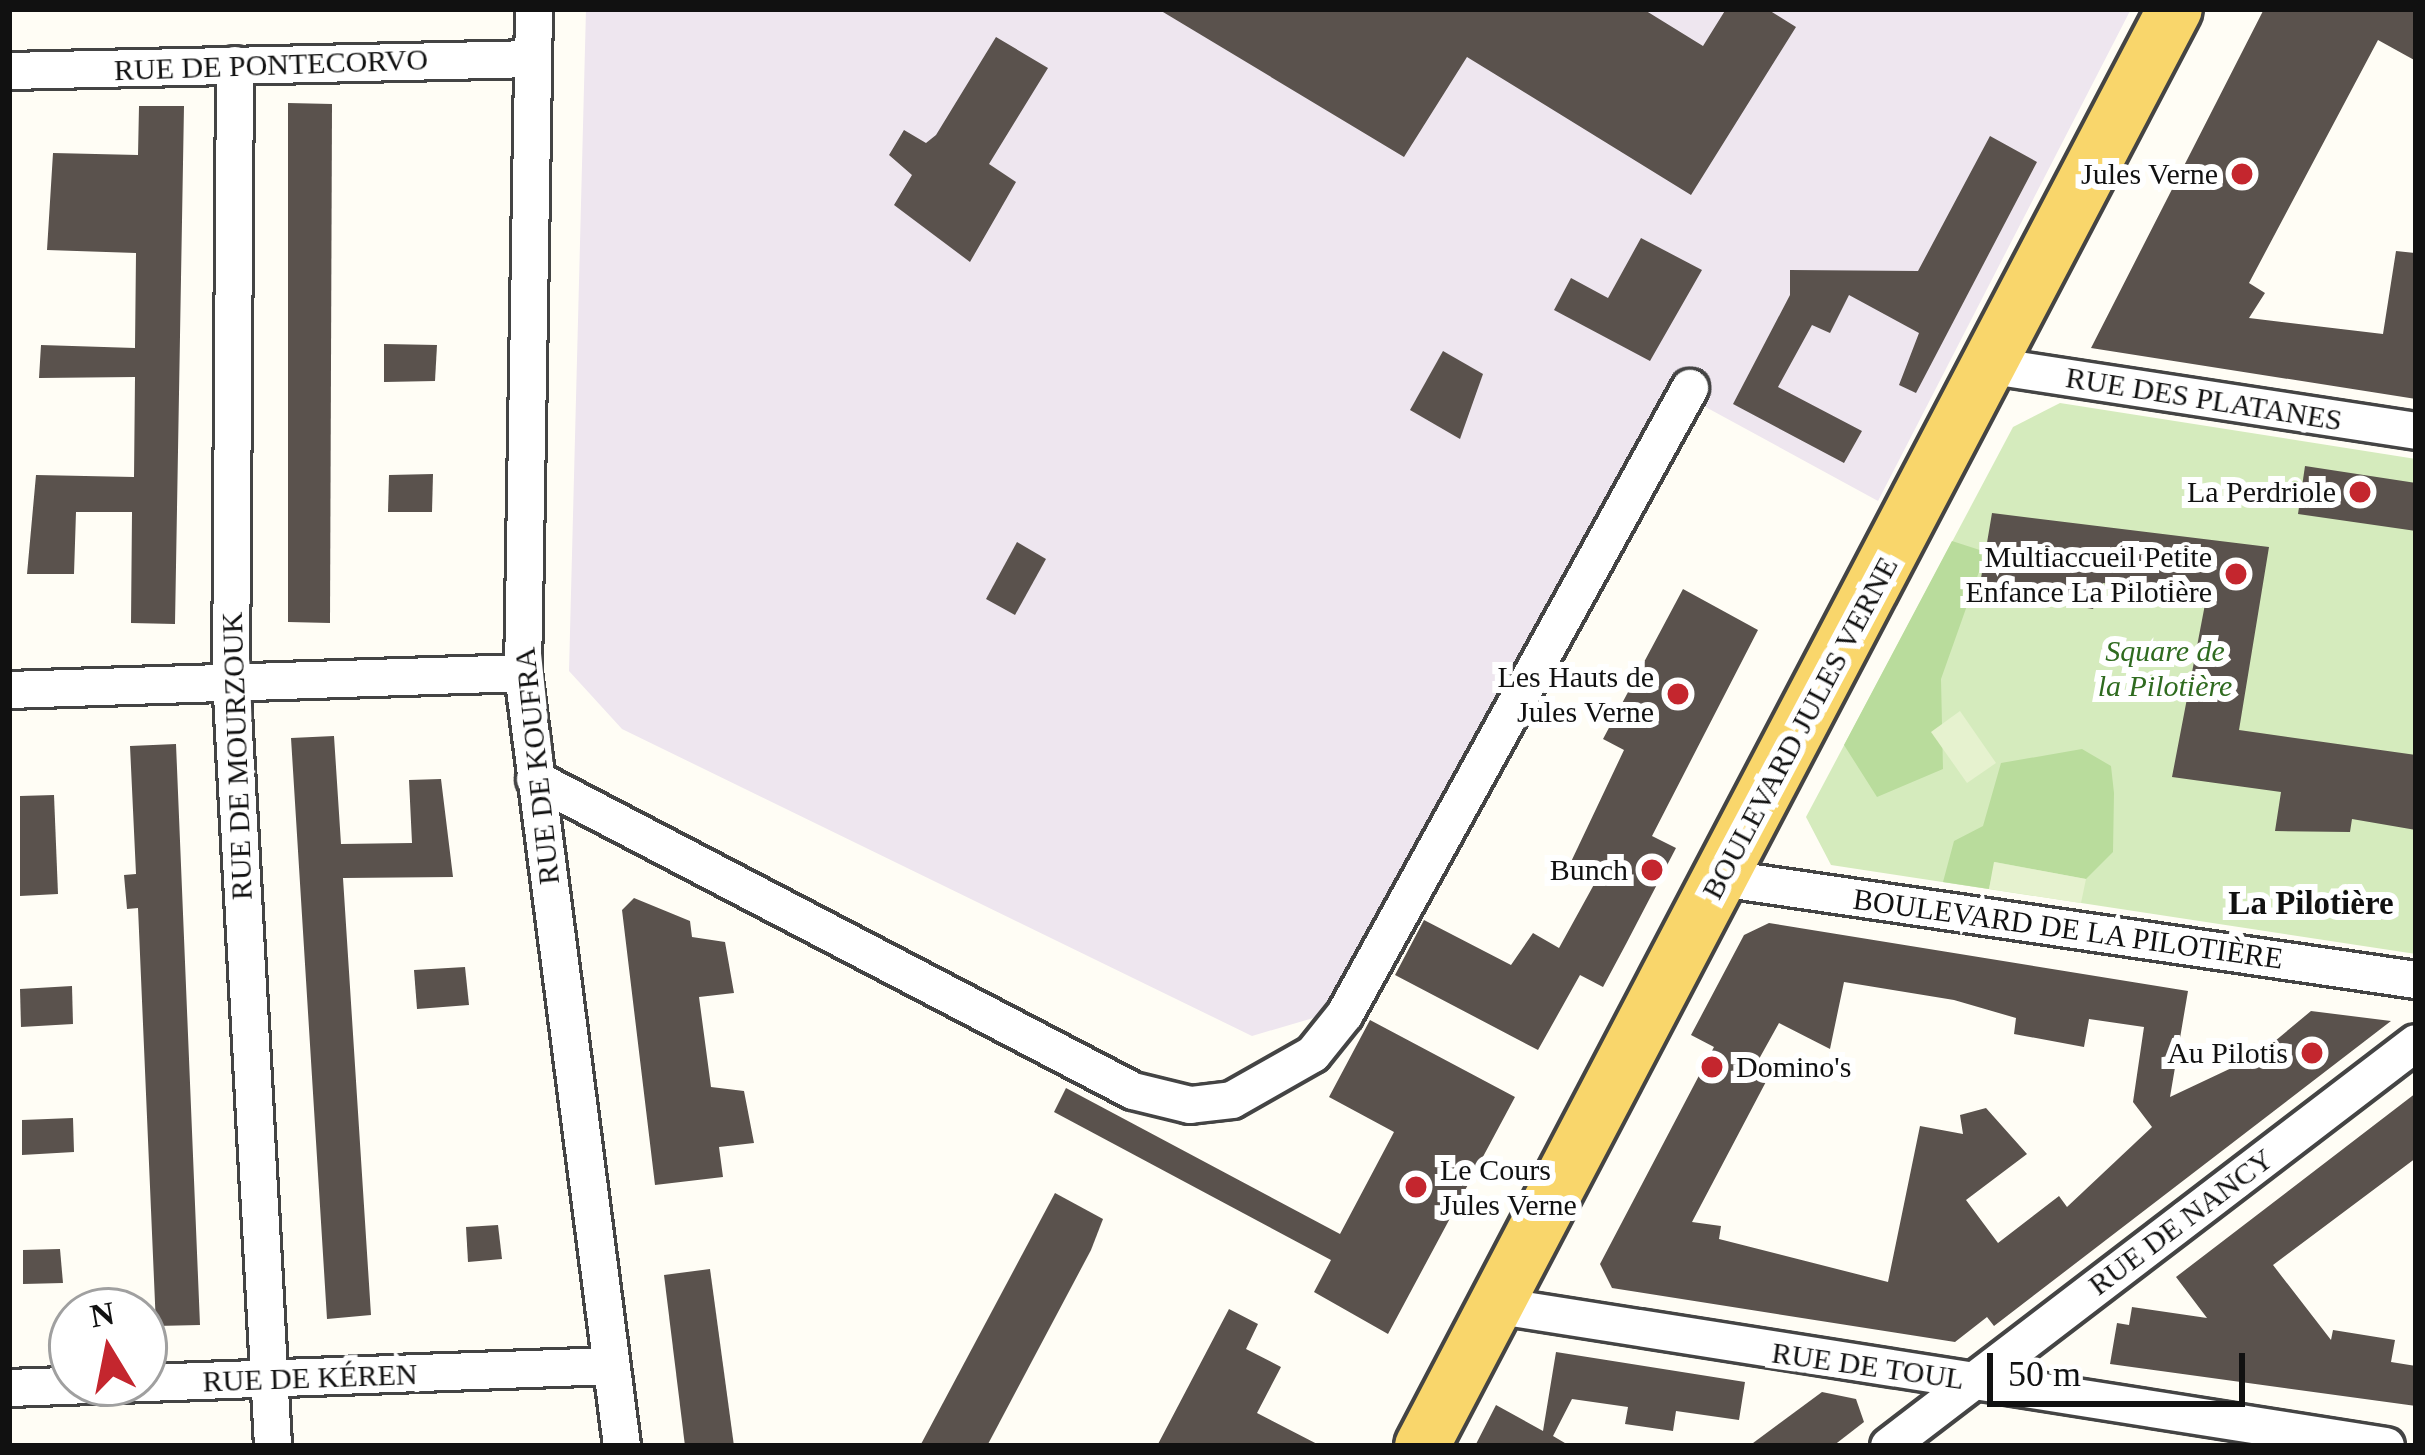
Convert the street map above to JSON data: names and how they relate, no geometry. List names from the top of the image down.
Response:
{
  "streets": {
    "main road": ["BOULEVARD JULES VERNE"],
    "street": [
      "RUE DE PONTECORVO",
      "RUE DES PLATANES",
      "RUE DE MOURZOUK",
      "RUE DE KOUFRA",
      "BOULEVARD DE LA PILOTIÈRE",
      "RUE DE NANCY",
      "RUE DE TOUL",
      "RUE DE KÉREN"
    ]
  },
  "crossings": [
    ["RUE DE PONTECORVO", "RUE DE MOURZOUK"],
    ["RUE DE PONTECORVO", "RUE DE KOUFRA"],
    ["RUE DES PLATANES", "BOULEVARD JULES VERNE"],
    ["BOULEVARD JULES VERNE", "BOULEVARD DE LA PILOTIÈRE"],
    ["BOULEVARD JULES VERNE", "RUE DE TOUL"],
    ["RUE DE MOURZOUK", "RUE DE KÉREN"],
    ["RUE DE KOUFRA", "RUE DE KÉREN"],
    ["RUE DE NANCY", "RUE DE TOUL"]
  ],
  "districts": ["La Pilotière"],
  "parks": ["Square de la Pilotière"],
  "places": [
    "Jules Verne",
    "La Perdriole",
    "Multiaccueil Petite Enfance La Pilotière",
    "Les Hauts de Jules Verne",
    "Bunch",
    "Au Pilotis",
    "Domino's",
    "Le Cours Jules Verne"
  ],
  "scale_bar": "50 m",
  "north": "top"
}
